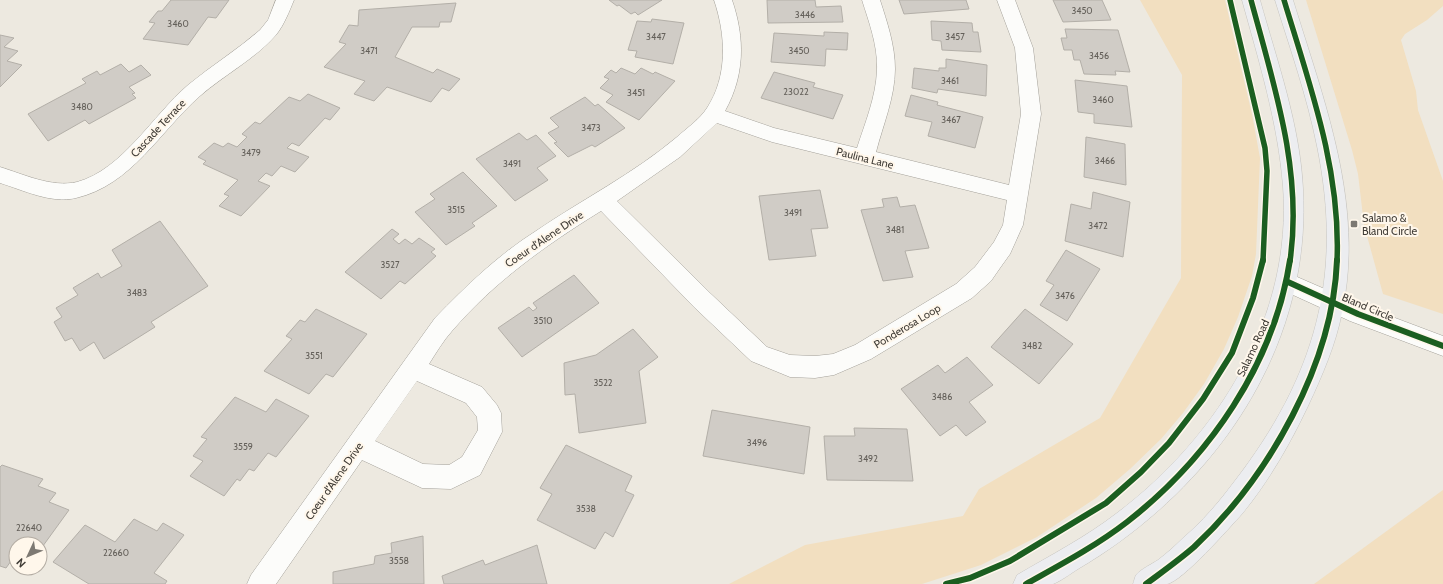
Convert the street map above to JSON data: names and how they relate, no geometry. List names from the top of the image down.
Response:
{
  "streets": {
    "main road": ["Salamo Road"],
    "street": [
      "Cascade Terrace",
      "Paulina Lane",
      "Coeur d'Alene Drive",
      "Bland Circle",
      "Ponderosa Loop"
    ]
  },
  "crossings": [
    ["Paulina Lane", "Coeur d'Alene Drive"],
    ["Paulina Lane", "Ponderosa Loop"],
    ["Coeur d'Alene Drive", "Ponderosa Loop"],
    ["Bland Circle", "Salamo Road"]
  ],
  "places": {
    "transit": ["Salamo & Bland Circle"]
  },
  "house_numbers": [
    "3450",
    "3446",
    "3460",
    "3447",
    "3457",
    "3471",
    "3450",
    "3456",
    "3461",
    "23022",
    "3451",
    "3460",
    "3480",
    "3467",
    "3473",
    "3479",
    "3466",
    "3491",
    "3515",
    "3491",
    "3472",
    "3481",
    "3527",
    "3483",
    "3476",
    "3510",
    "3482",
    "3551",
    "3522",
    "3486",
    "3496",
    "3559",
    "3492",
    "3538",
    "22640",
    "22660",
    "3558"
  ],
  "north": "bottom left"
}
